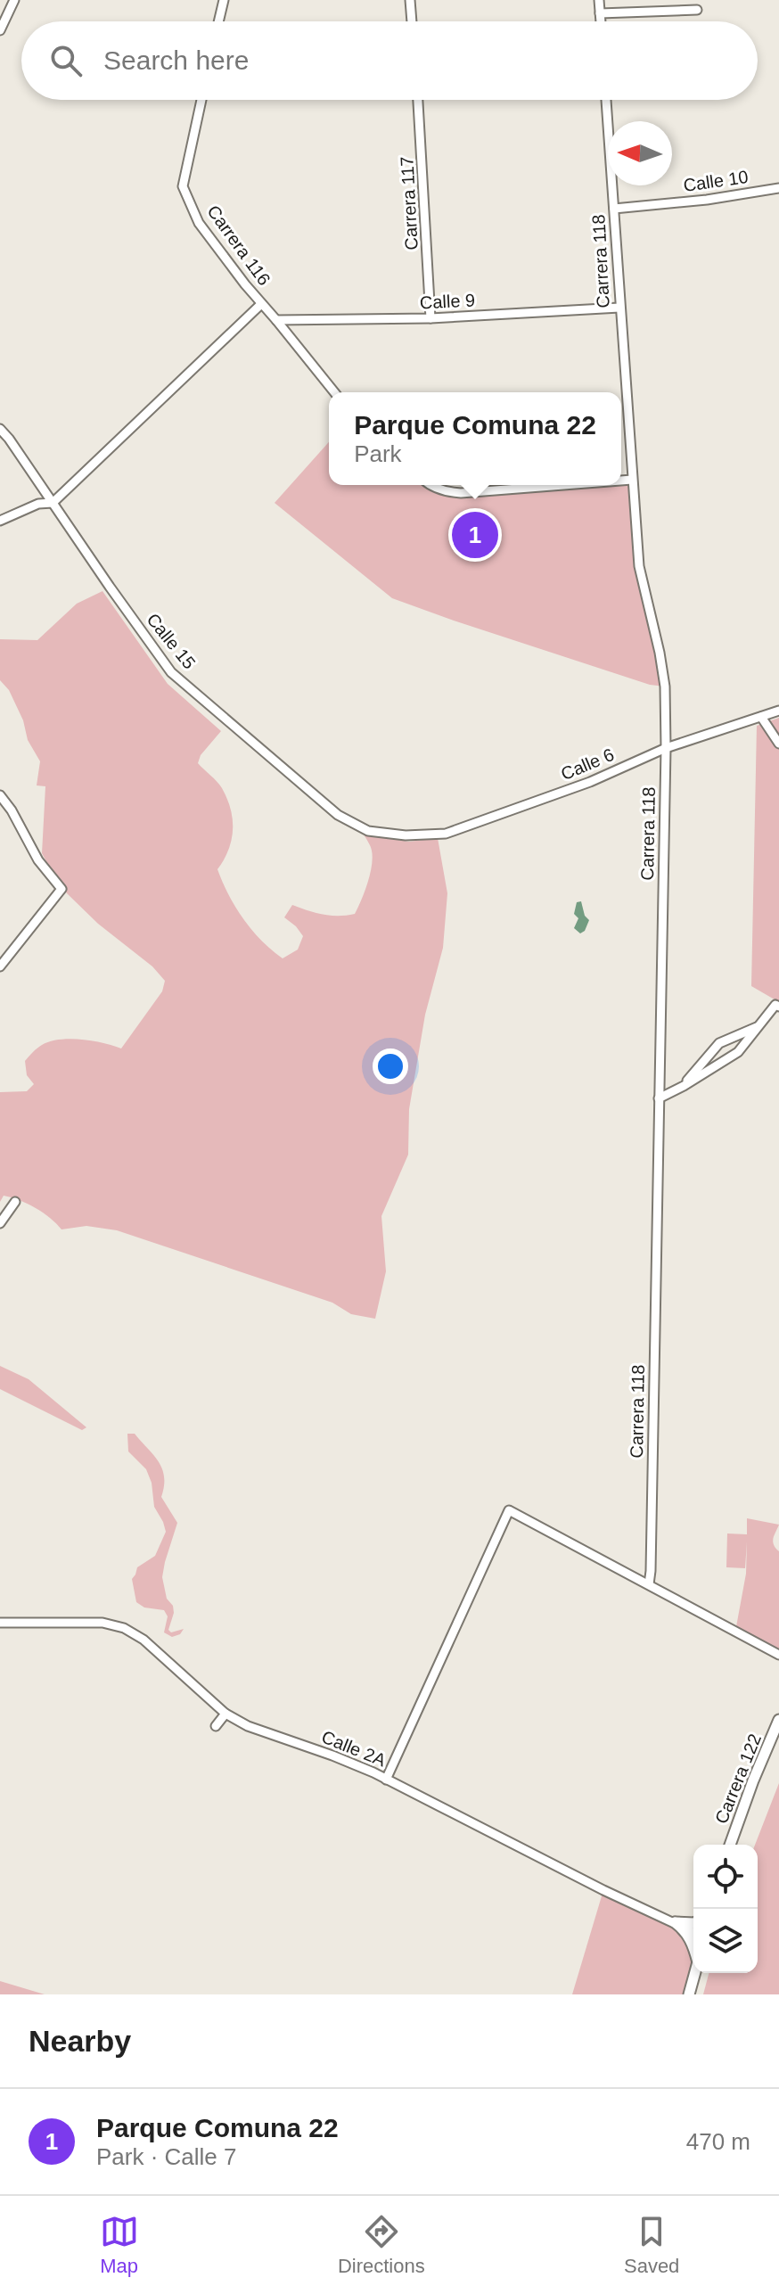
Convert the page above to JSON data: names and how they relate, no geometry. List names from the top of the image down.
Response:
{
  "streets": {
    "street": [
      "Calle 10",
      "Carrera 117",
      "Carrera 116",
      "Carrera 118",
      "Calle 9",
      "Calle 15",
      "Calle 6",
      "Calle 2A",
      "Carrera 122"
    ]
  },
  "crossings": [
    ["Calle 10", "Carrera 118"],
    ["Carrera 117", "Calle 9"],
    ["Carrera 116", "Calle 9"],
    ["Carrera 118", "Calle 9"],
    ["Carrera 118", "Calle 6"],
    ["Calle 15", "Calle 6"]
  ],
  "north": "left",
  "page": {
    "search": "Search here",
    "popup": ["Parque Comuna 22", "Park"],
    "pins": "1",
    "heading": "Nearby",
    "list": [
      {
        "mark": "1",
        "name": "Parque Comuna 22",
        "note": "Park · Calle 7",
        "value": "470 m"
      }
    ],
    "nav": ["Map", "Directions", "Saved"]
  }
}
